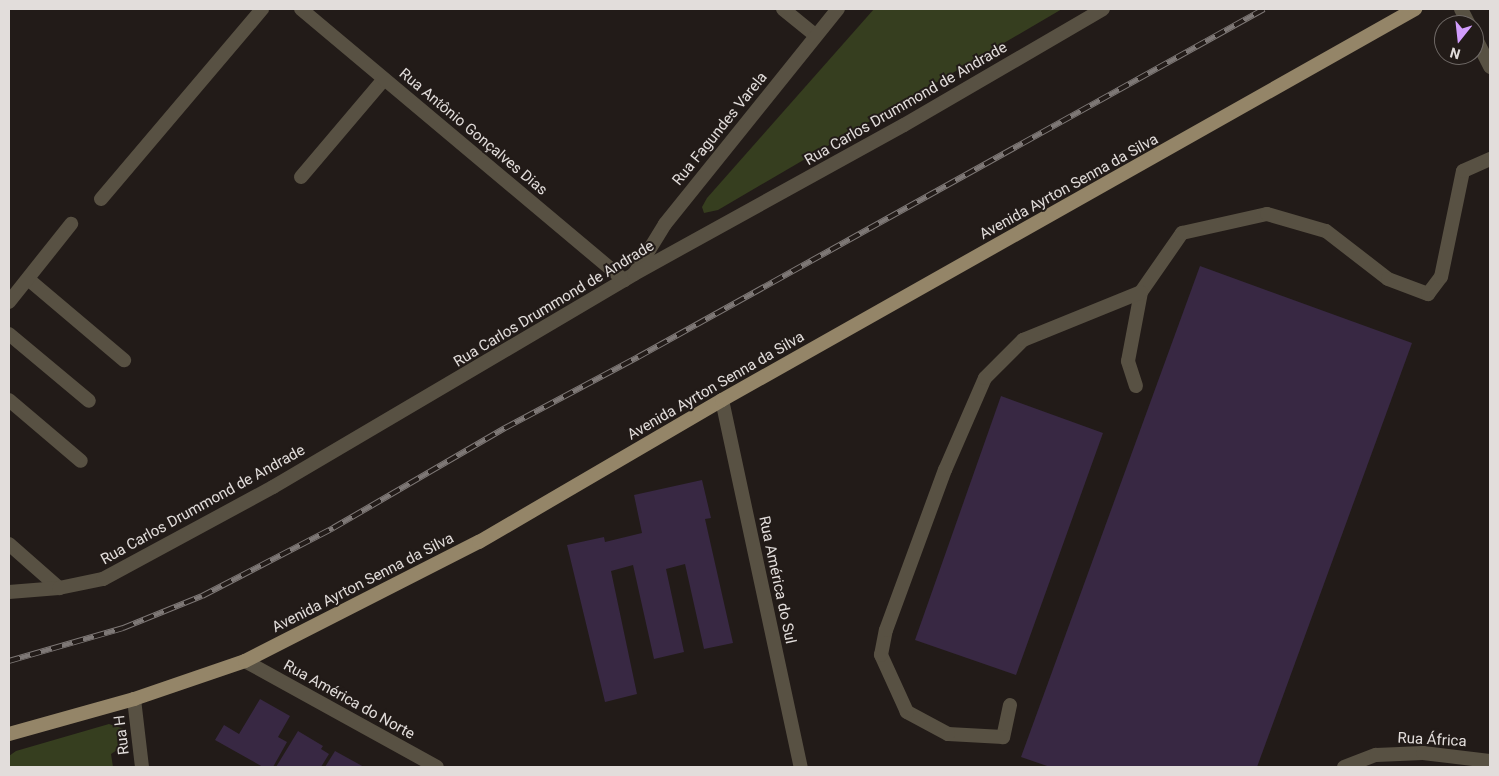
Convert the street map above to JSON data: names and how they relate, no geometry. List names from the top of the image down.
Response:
{
  "streets": {
    "main road": ["Avenida Ayrton Senna da Silva"],
    "street": [
      "Rua Carlos Drummond de Andrade",
      "Rua Fagundes Varela",
      "Rua Antônio Gonçalves Dias",
      "Rua América do Sul",
      "Rua América do Norte",
      "Rua H",
      "Rua África"
    ]
  },
  "crossings": [
    ["Rua Carlos Drummond de Andrade", "Rua Fagundes Varela"],
    ["Rua Carlos Drummond de Andrade", "Rua Antônio Gonçalves Dias"],
    ["Rua Fagundes Varela", "Rua Antônio Gonçalves Dias"],
    ["Avenida Ayrton Senna da Silva", "Rua América do Sul"],
    ["Avenida Ayrton Senna da Silva", "Rua América do Norte"],
    ["Avenida Ayrton Senna da Silva", "Rua H"]
  ],
  "north": "bottom"
}
